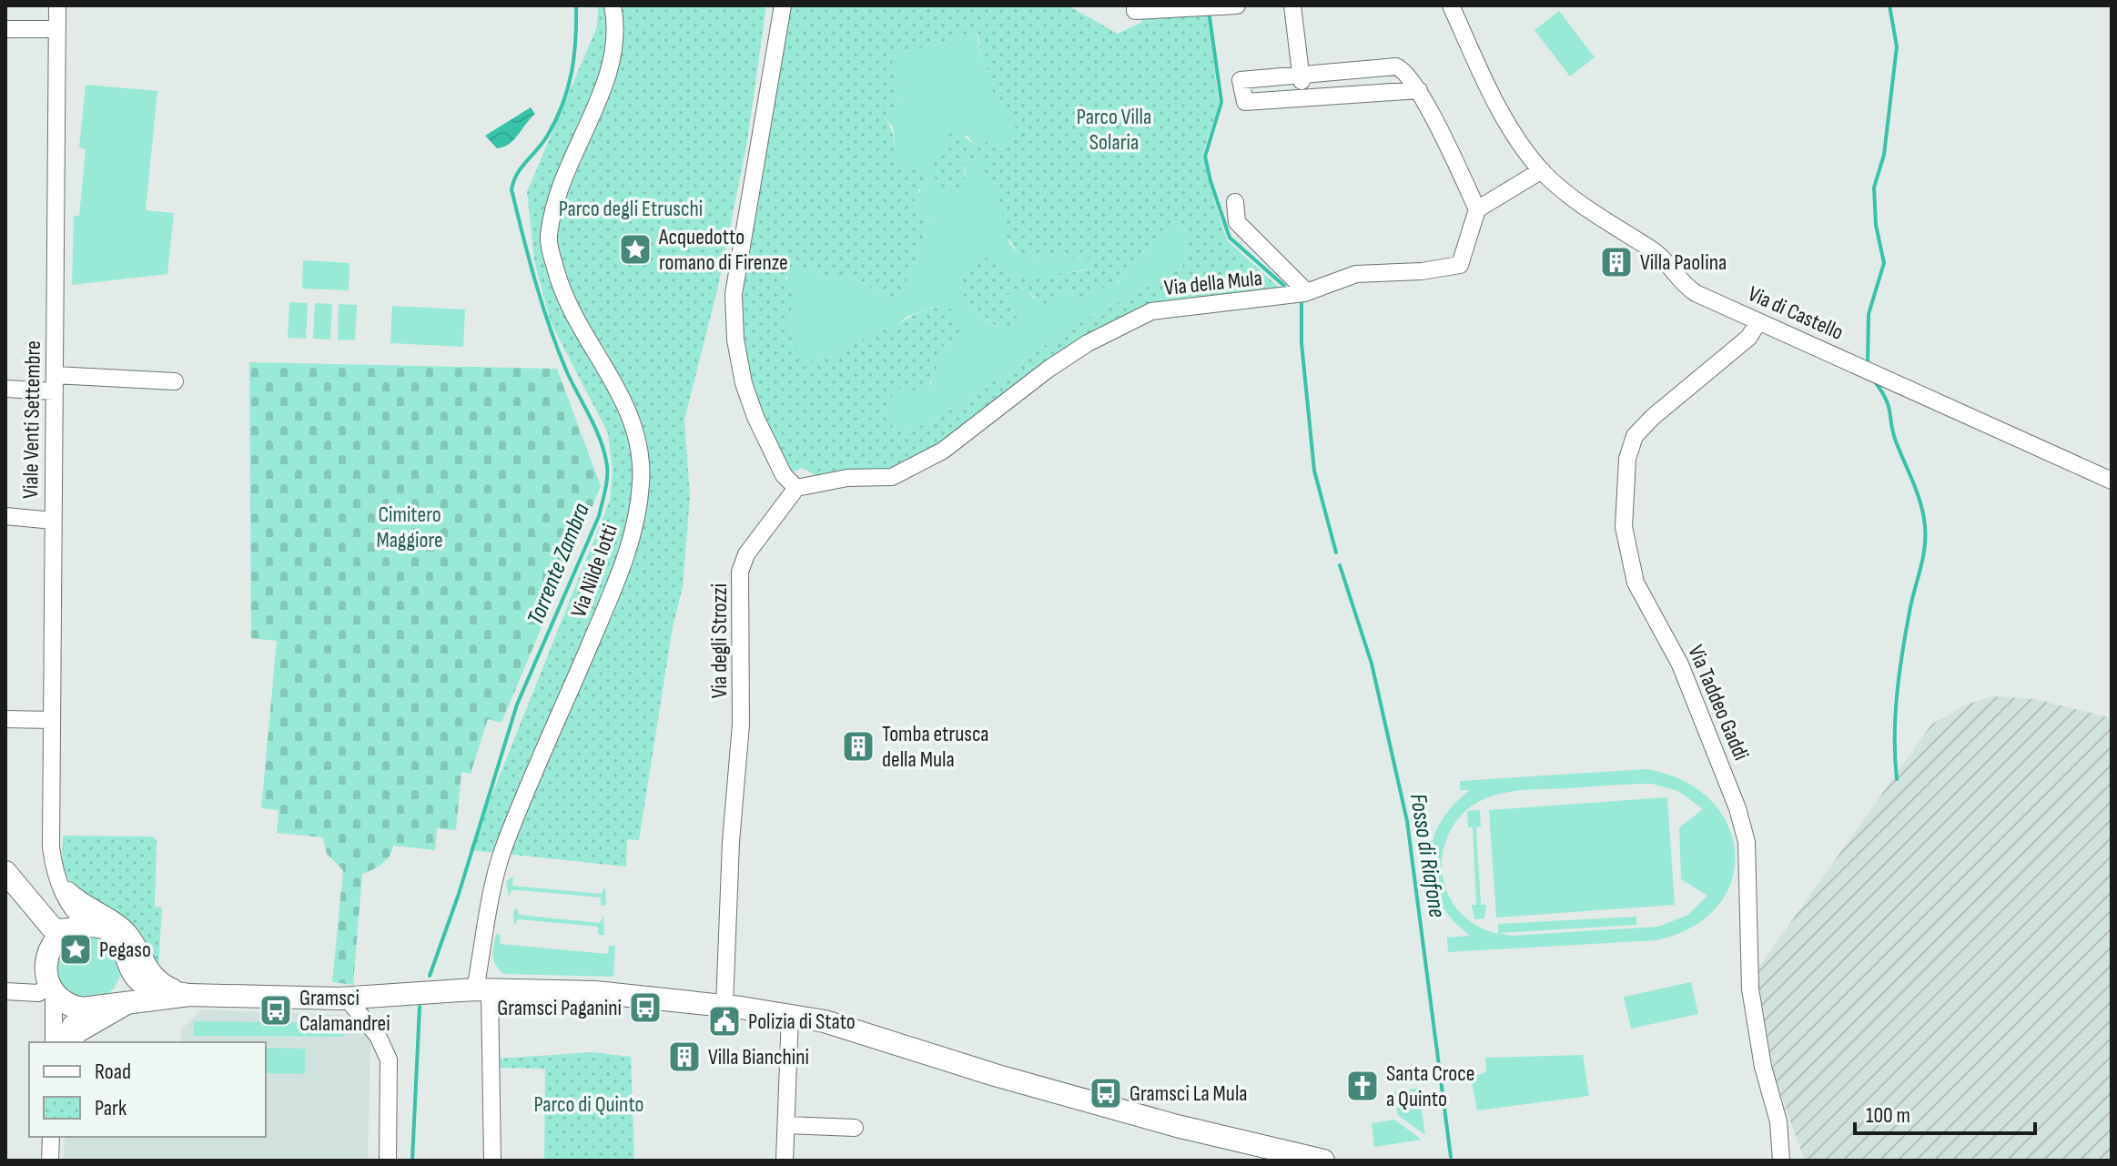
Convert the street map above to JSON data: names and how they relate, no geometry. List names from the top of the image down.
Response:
{
  "streets": {
    "street": [
      "Via della Mula",
      "Via di Castello",
      "Viale Venti Settembre",
      "Via Nilde Iotti",
      "Via degli Strozzi",
      "Via Taddeo Gaddi"
    ]
  },
  "crossings": [
    ["Via della Mula", "Via degli Strozzi"],
    ["Via di Castello", "Via Taddeo Gaddi"]
  ],
  "water": ["Torrente Zambra", "Fosso di Riafone"],
  "parks": [
    "Parco Villa Solaria",
    "Parco degli Etruschi",
    "Cimitero Maggiore",
    "Parco di Quinto"
  ],
  "places": {
    "place": ["Acquedotto romano di Firenze", "Pegaso"],
    "building": ["Villa Paolina", "Tomba etrusca della Mula", "Villa Bianchini"],
    "bus stop": ["Gramsci Paganini", "Gramsci Calamandrei", "Gramsci La Mula"],
    "public building": ["Polizia di Stato"],
    "church": ["Santa Croce a Quinto"]
  },
  "legend": ["Road", "Park"],
  "scale_bar": "100 m"
}
